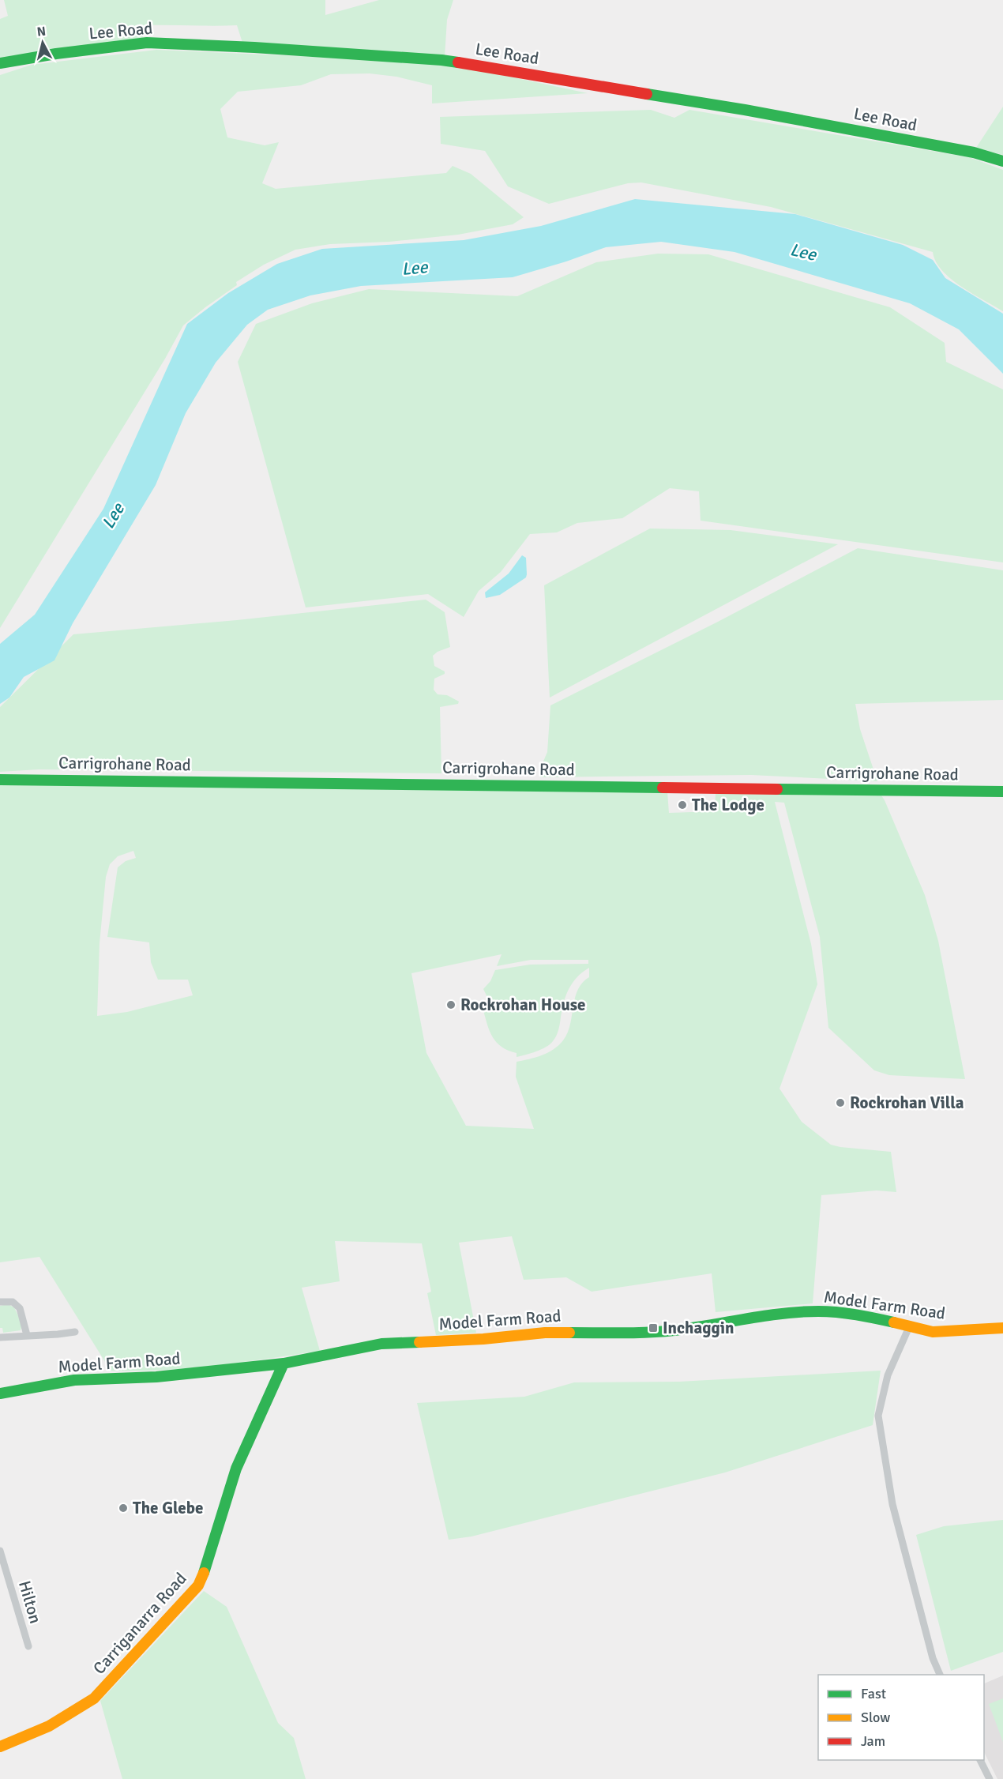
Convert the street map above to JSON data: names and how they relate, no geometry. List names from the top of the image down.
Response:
{
  "streets": {
    "main road": [
      "Lee Road",
      "Carrigrohane Road",
      "Model Farm Road",
      "Carriganarra Road"
    ],
    "street": ["Hilton"]
  },
  "crossings": [
    ["Model Farm Road", "Carriganarra Road"]
  ],
  "water": ["Lee"],
  "places": {
    "other": [
      "The Lodge",
      "Rockrohan House",
      "Rockrohan Villa",
      "The Glebe"
    ],
    "transit": ["Inchaggin"]
  },
  "legend": ["Fast", "Slow", "Jam"],
  "north": "top"
}
